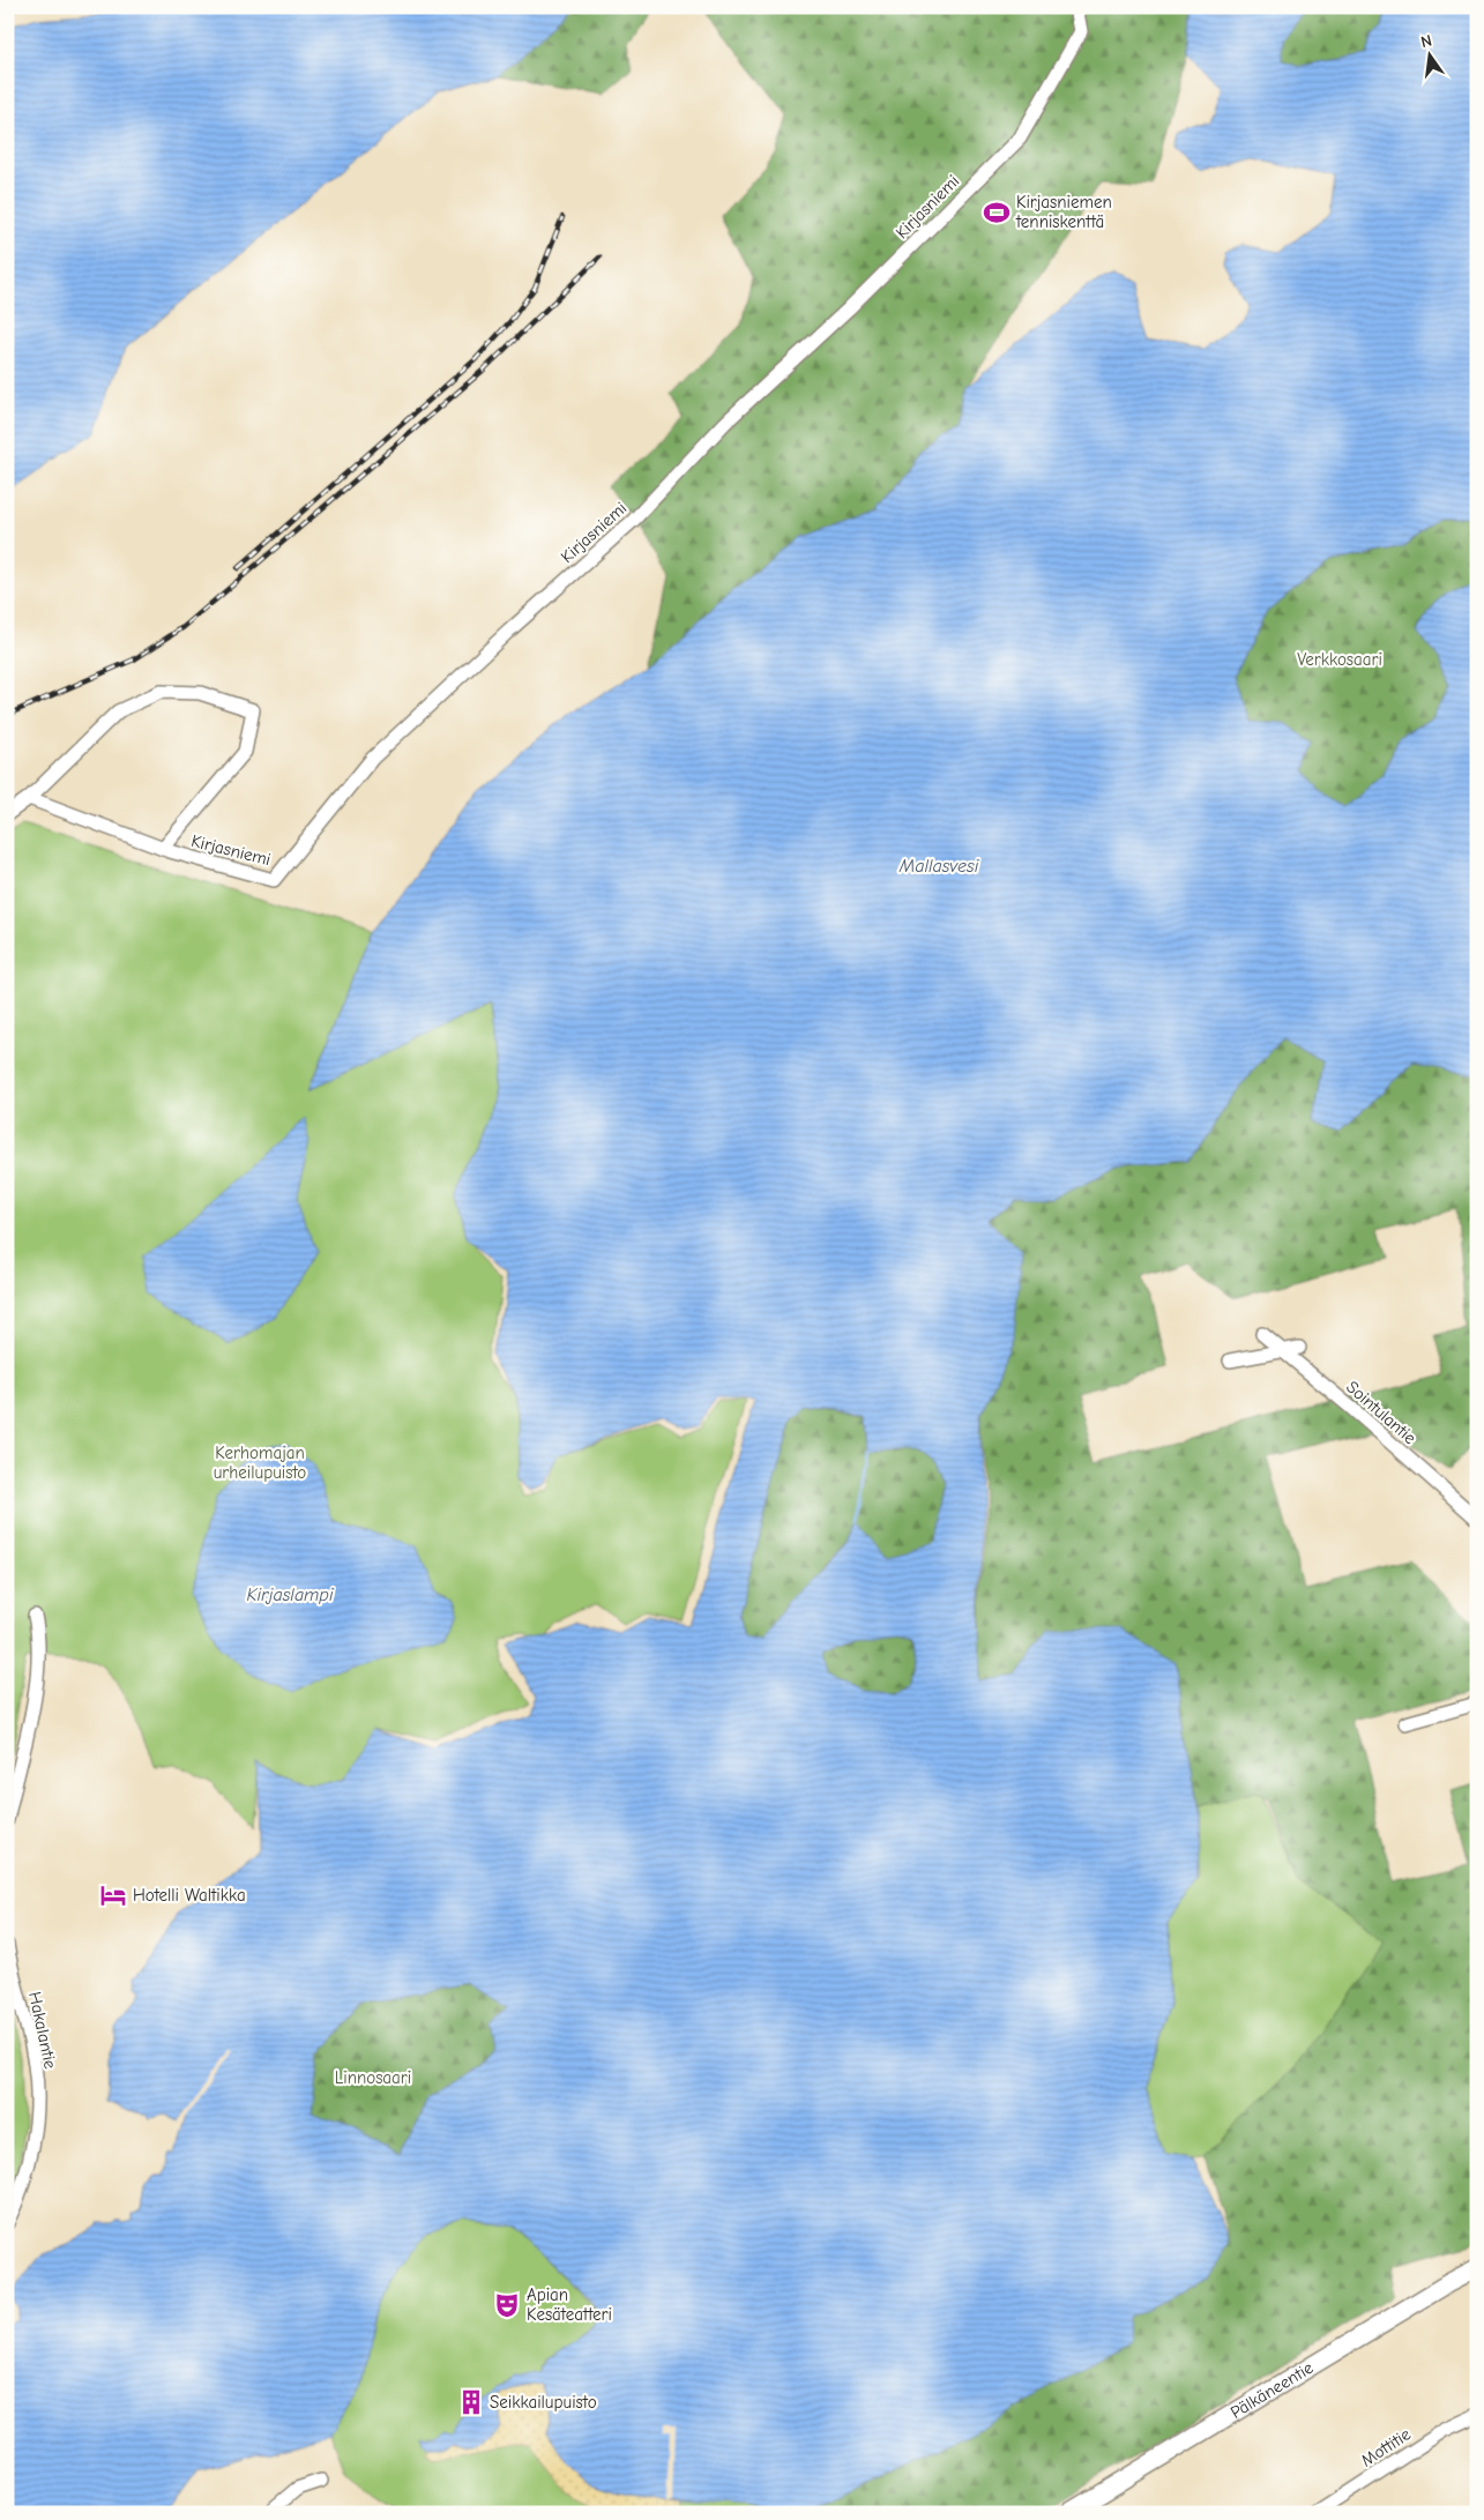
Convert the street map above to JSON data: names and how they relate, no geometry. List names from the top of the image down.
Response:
{
  "streets": {
    "main road": ["Pälkäneentie"],
    "street": [
      "Kirjasniemi",
      "Sointulantie",
      "Hakalantie",
      "Mottitie"
    ]
  },
  "water": ["Mallasvesi", "Kirjaslampi"],
  "parks": ["Verkkosaari", "Kerhomajan urheilupuisto", "Linnosaari"],
  "places": {
    "sports": ["Kirjasniemen tenniskenttä"],
    "hotel": ["Hotelli Waltikka"],
    "theatre": ["Apian Kesäteatteri"],
    "building": ["Seikkailupuisto"]
  },
  "north": "top"
}
